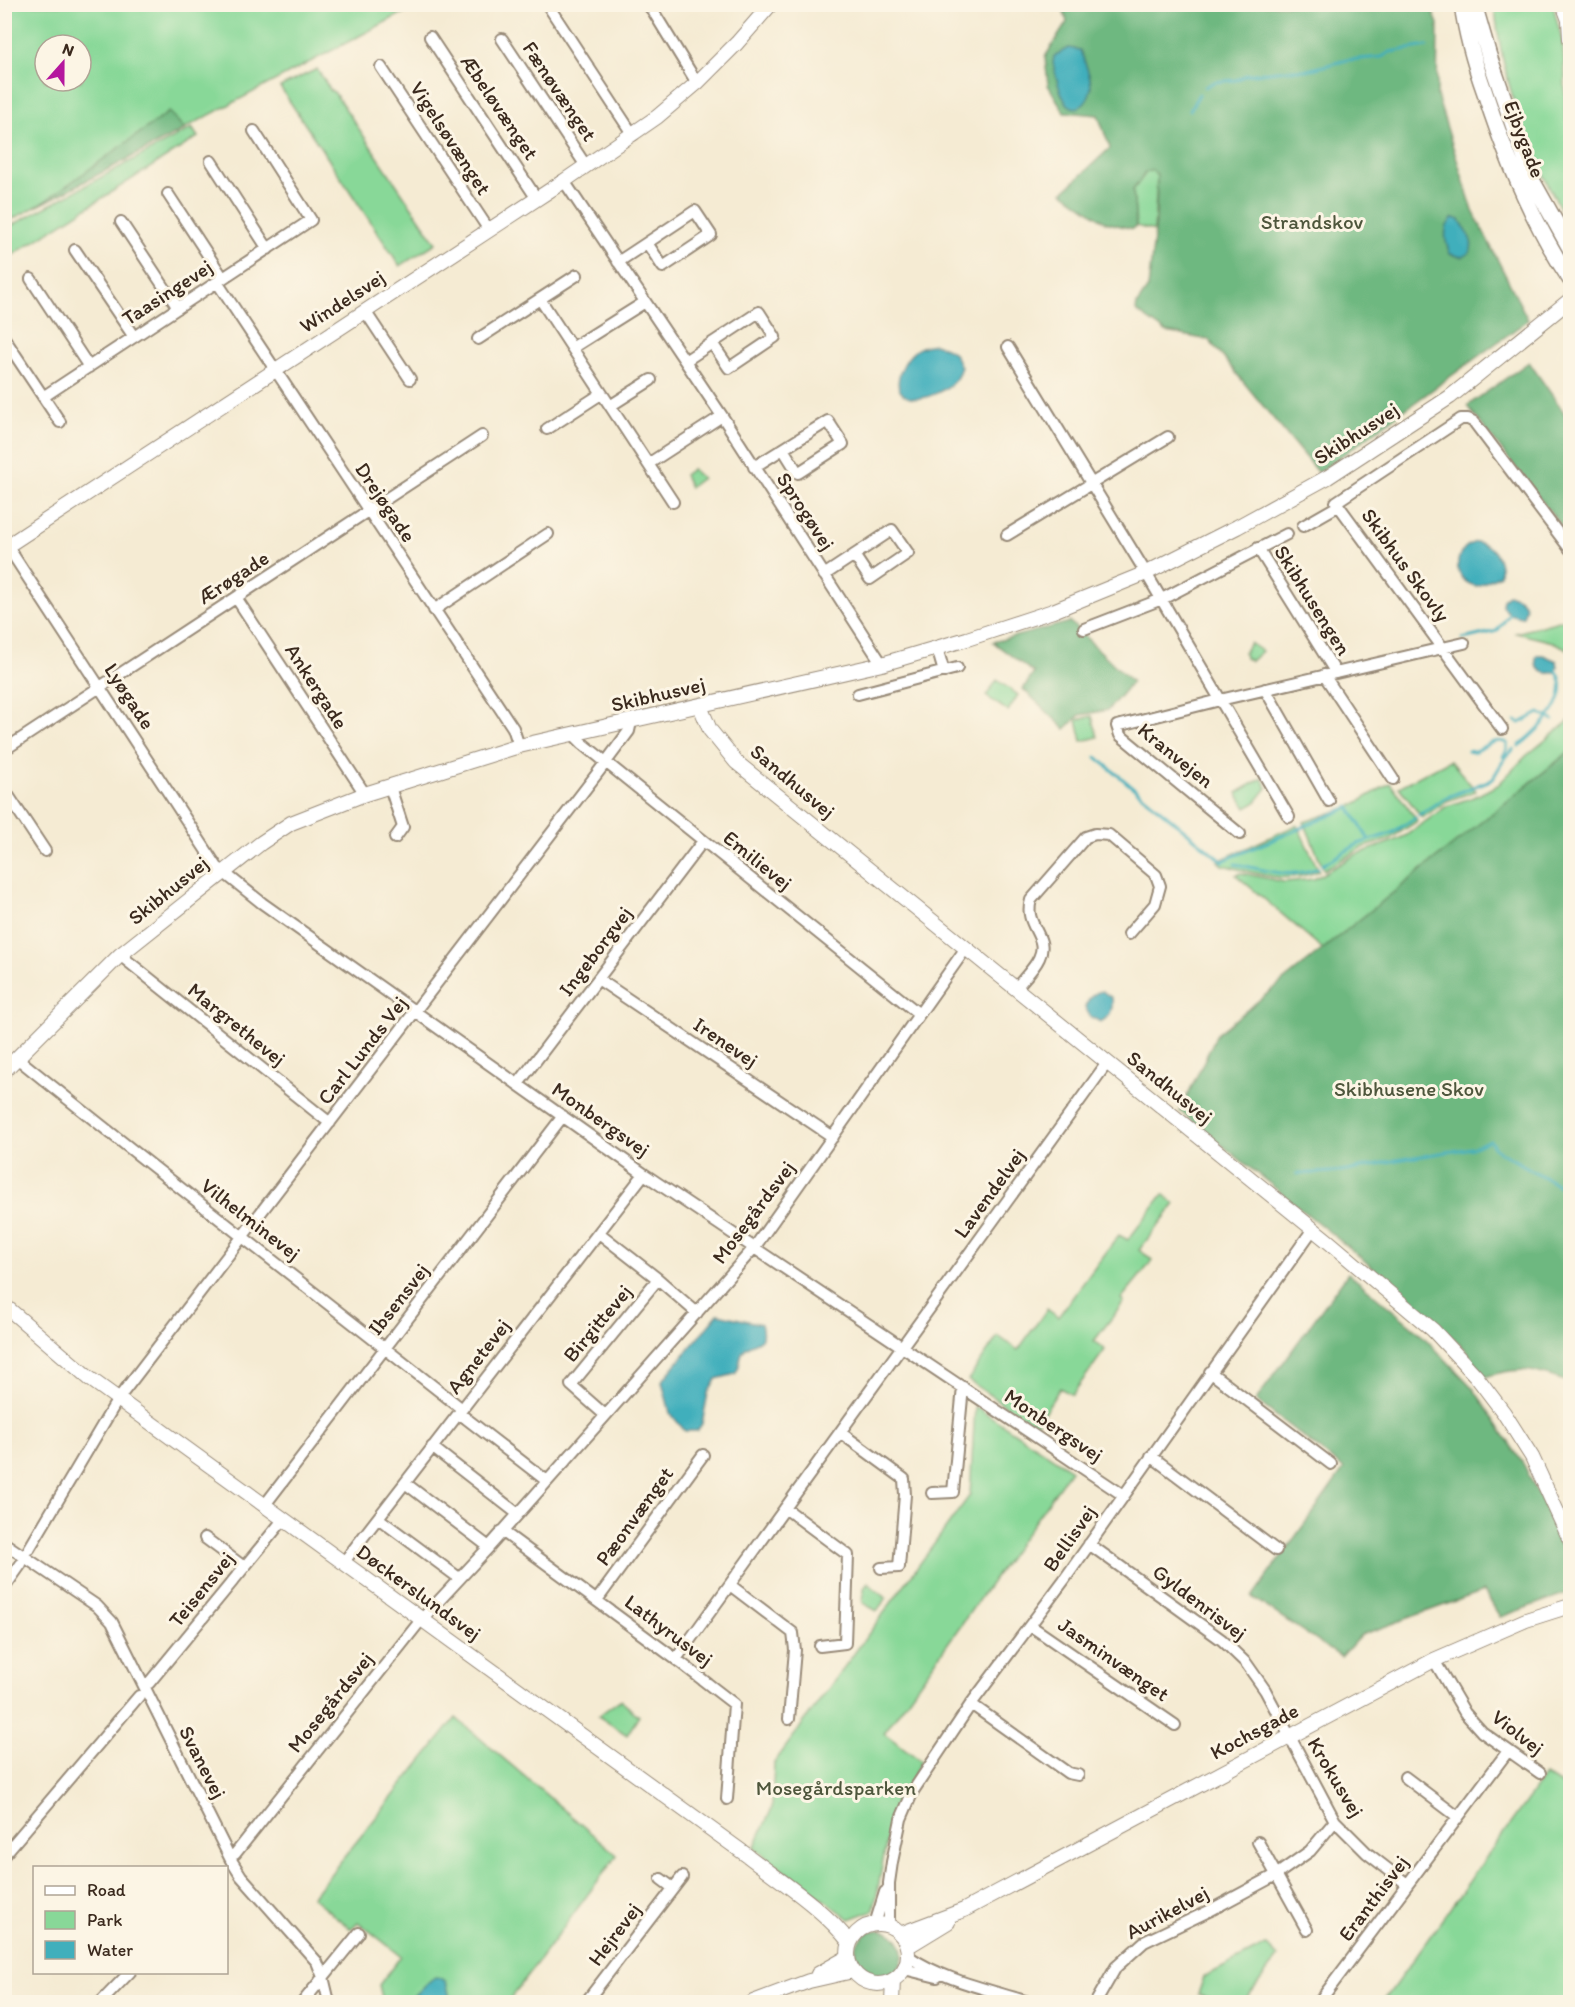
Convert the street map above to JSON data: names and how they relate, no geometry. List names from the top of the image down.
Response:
{
  "streets": {
    "main road": ["Ejbygade"],
    "street": [
      "Fænøvænget",
      "Æbeløvænget",
      "Vigelsøvænget",
      "Taasingevej",
      "Windelsvej",
      "Skibhusvej",
      "Drejøgade",
      "Sprogøvej",
      "Skibhus Skovly",
      "Ærøgade",
      "Skibhusengen",
      "Ankergade",
      "Lyøgade",
      "Kranvejen",
      "Sandhusvej",
      "Emilievej",
      "Ingeborgvej",
      "Margrethevej",
      "Irenevej",
      "Carl Lunds Vej",
      "Monbergsvej",
      "Lavendelvej",
      "Mosegårdsvej",
      "Vilhelminevej",
      "Ibsensvej",
      "Birgittevej",
      "Agnetevej",
      "Pæonvænget",
      "Bellisvej",
      "Teisensvej",
      "Døckerslundsvej",
      "Gyldenrisvej",
      "Lathyrusvej",
      "Jasminvænget",
      "Kochsgade",
      "Violvej",
      "Svanevej",
      "Krokusvej",
      "Eranthisvej",
      "Aurikelvej",
      "Hejrevej"
    ]
  },
  "crossings": [
    ["Fænøvænget", "Windelsvej"],
    ["Æbeløvænget", "Windelsvej"],
    ["Vigelsøvænget", "Windelsvej"],
    ["Taasingevej", "Drejøgade"],
    ["Windelsvej", "Drejøgade"],
    ["Windelsvej", "Sprogøvej"],
    ["Windelsvej", "Lyøgade"],
    ["Skibhusvej", "Drejøgade"],
    ["Skibhusvej", "Sprogøvej"],
    ["Skibhusvej", "Ankergade"],
    ["Skibhusvej", "Lyøgade"],
    ["Skibhusvej", "Sandhusvej"],
    ["Skibhusvej", "Emilievej"],
    ["Skibhusvej", "Margrethevej"],
    ["Skibhusvej", "Carl Lunds Vej"],
    ["Skibhusvej", "Monbergsvej"],
    ["Skibhusvej", "Vilhelminevej"],
    ["Drejøgade", "Ærøgade"],
    ["Skibhus Skovly", "Kranvejen"],
    ["Ærøgade", "Ankergade"],
    ["Ærøgade", "Lyøgade"],
    ["Skibhusengen", "Kranvejen"],
    ["Lyøgade", "Monbergsvej"],
    ["Sandhusvej", "Lavendelvej"],
    ["Sandhusvej", "Mosegårdsvej"],
    ["Sandhusvej", "Bellisvej"],
    ["Emilievej", "Ingeborgvej"],
    ["Emilievej", "Carl Lunds Vej"],
    ["Emilievej", "Mosegårdsvej"],
    ["Ingeborgvej", "Irenevej"],
    ["Ingeborgvej", "Monbergsvej"],
    ["Margrethevej", "Carl Lunds Vej"],
    ["Irenevej", "Mosegårdsvej"],
    ["Carl Lunds Vej", "Monbergsvej"],
    ["Carl Lunds Vej", "Vilhelminevej"],
    ["Carl Lunds Vej", "Døckerslundsvej"],
    ["Carl Lunds Vej", "Svanevej"],
    ["Monbergsvej", "Lavendelvej"],
    ["Monbergsvej", "Mosegårdsvej"],
    ["Monbergsvej", "Ibsensvej"],
    ["Monbergsvej", "Agnetevej"],
    ["Monbergsvej", "Bellisvej"],
    ["Lavendelvej", "Lathyrusvej"],
    ["Mosegårdsvej", "Birgittevej"],
    ["Mosegårdsvej", "Døckerslundsvej"],
    ["Mosegårdsvej", "Lathyrusvej"],
    ["Vilhelminevej", "Ibsensvej"],
    ["Vilhelminevej", "Agnetevej"],
    ["Ibsensvej", "Døckerslundsvej"],
    ["Birgittevej", "Agnetevej"],
    ["Agnetevej", "Døckerslundsvej"],
    ["Pæonvænget", "Lathyrusvej"],
    ["Bellisvej", "Døckerslundsvej"],
    ["Bellisvej", "Gyldenrisvej"],
    ["Bellisvej", "Jasminvænget"],
    ["Bellisvej", "Kochsgade"],
    ["Teisensvej", "Døckerslundsvej"],
    ["Døckerslundsvej", "Kochsgade"],
    ["Gyldenrisvej", "Kochsgade"],
    ["Gyldenrisvej", "Krokusvej"],
    ["Kochsgade", "Violvej"],
    ["Kochsgade", "Krokusvej"],
    ["Violvej", "Eranthisvej"],
    ["Krokusvej", "Eranthisvej"],
    ["Krokusvej", "Aurikelvej"]
  ],
  "parks": ["Strandskov", "Skibhusene Skov", "Mosegårdsparken"],
  "legend": ["Road", "Park", "Water"],
  "north": "top"
}
